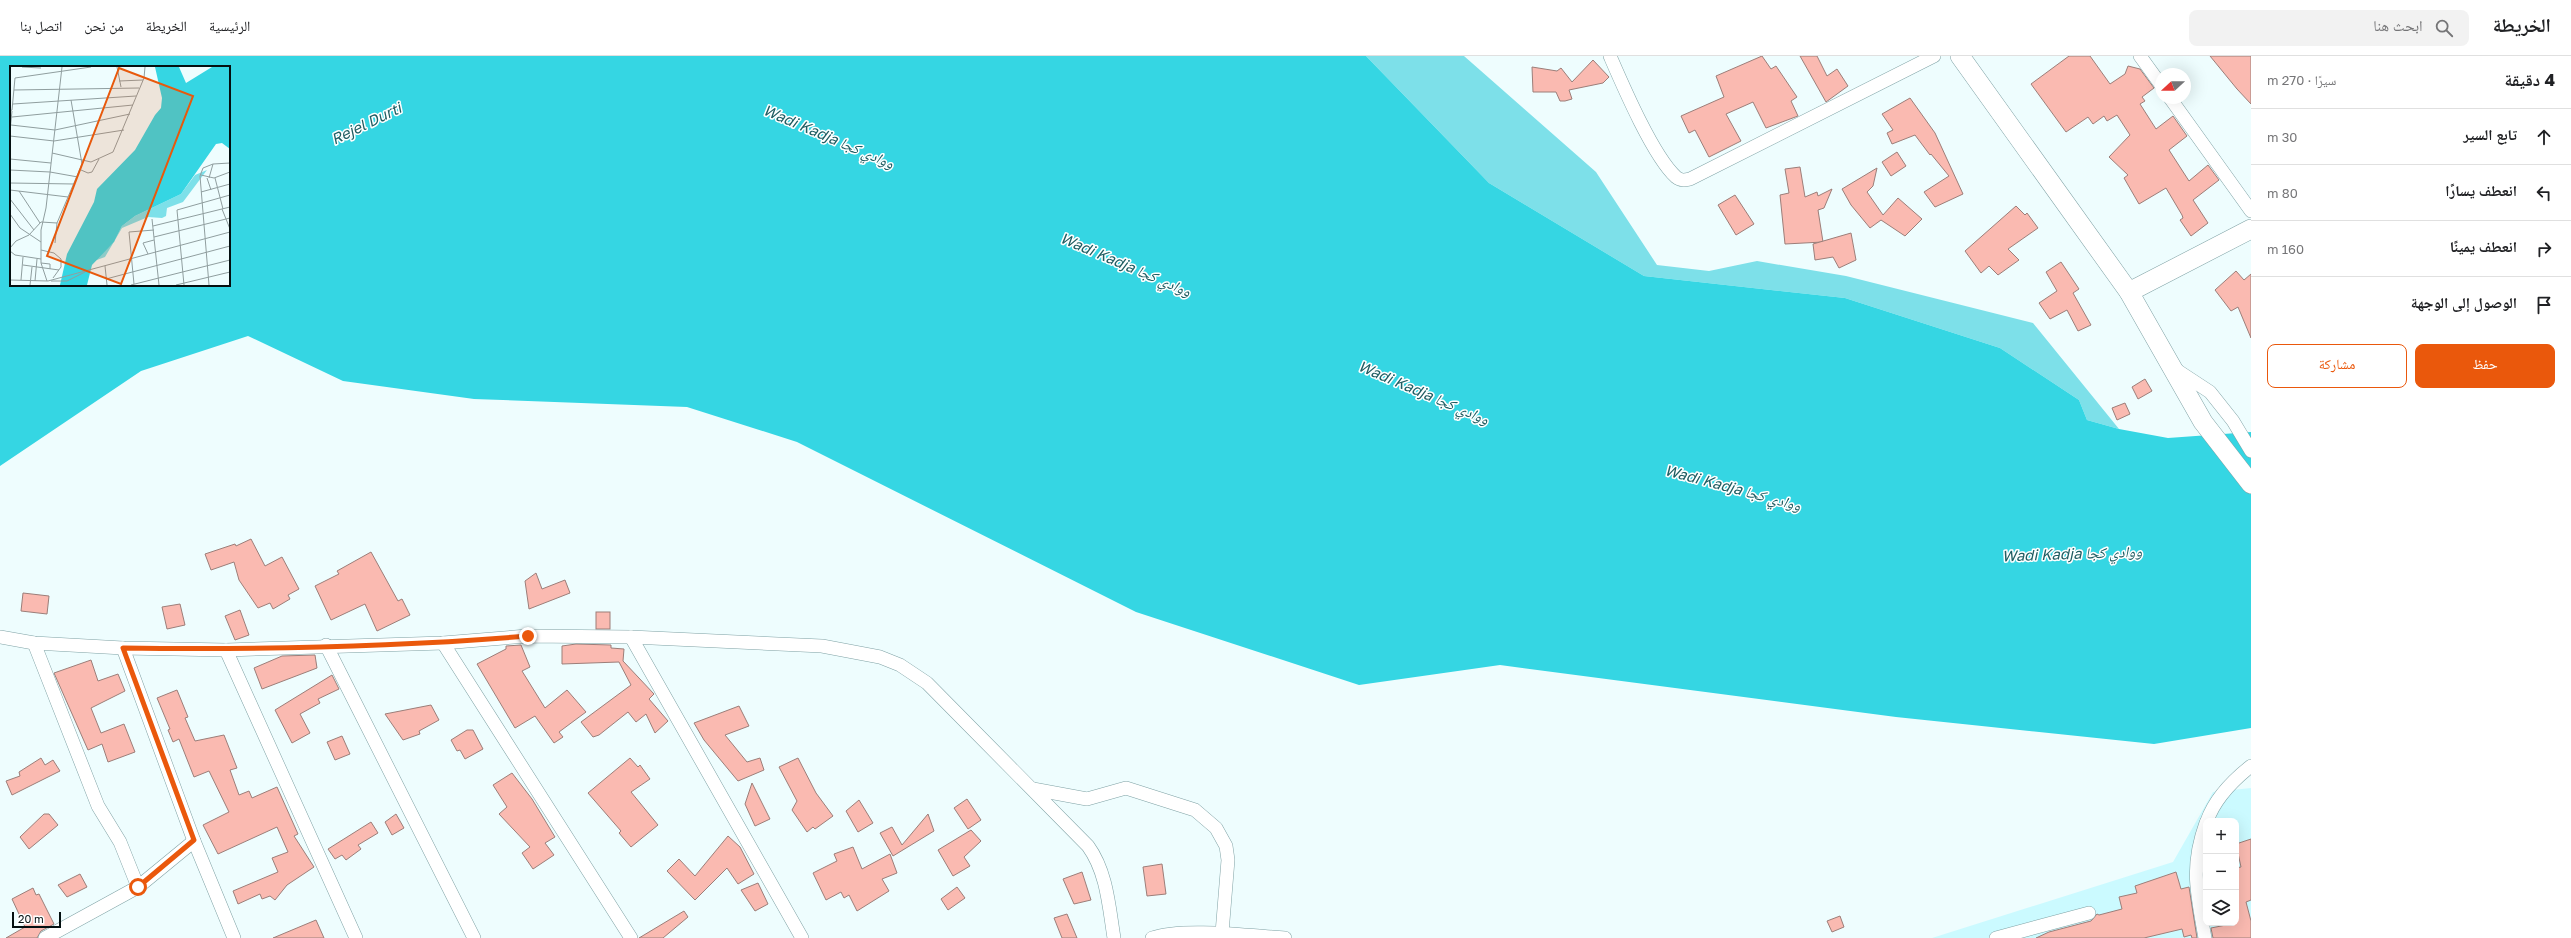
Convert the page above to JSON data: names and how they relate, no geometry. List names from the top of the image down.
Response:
{
  "water": ["Rejel Durti", "Wadi Kadja ووادي كجا"],
  "scale_bar": "20 m",
  "north": "left",
  "page": {
    "header": "الخريطة",
    "search": "ابحث هنا",
    "nav": [
      "الرئيسية",
      "الخريطة",
      "من نحن",
      "اتصل بنا"
    ],
    "heading": ["4 دقيقة", "سيرًا · 270 m"],
    "list": [
      ["تابع السير", "30 m"],
      ["انعطف يسارًا", "80 m"],
      ["انعطف يمينًا", "160 m"],
      "الوصول إلى الوجهة"
    ],
    "buttons": ["حفظ", "مشاركة"],
    "map_buttons": ["+", "−"],
    "scale": "20 m"
  }
}
